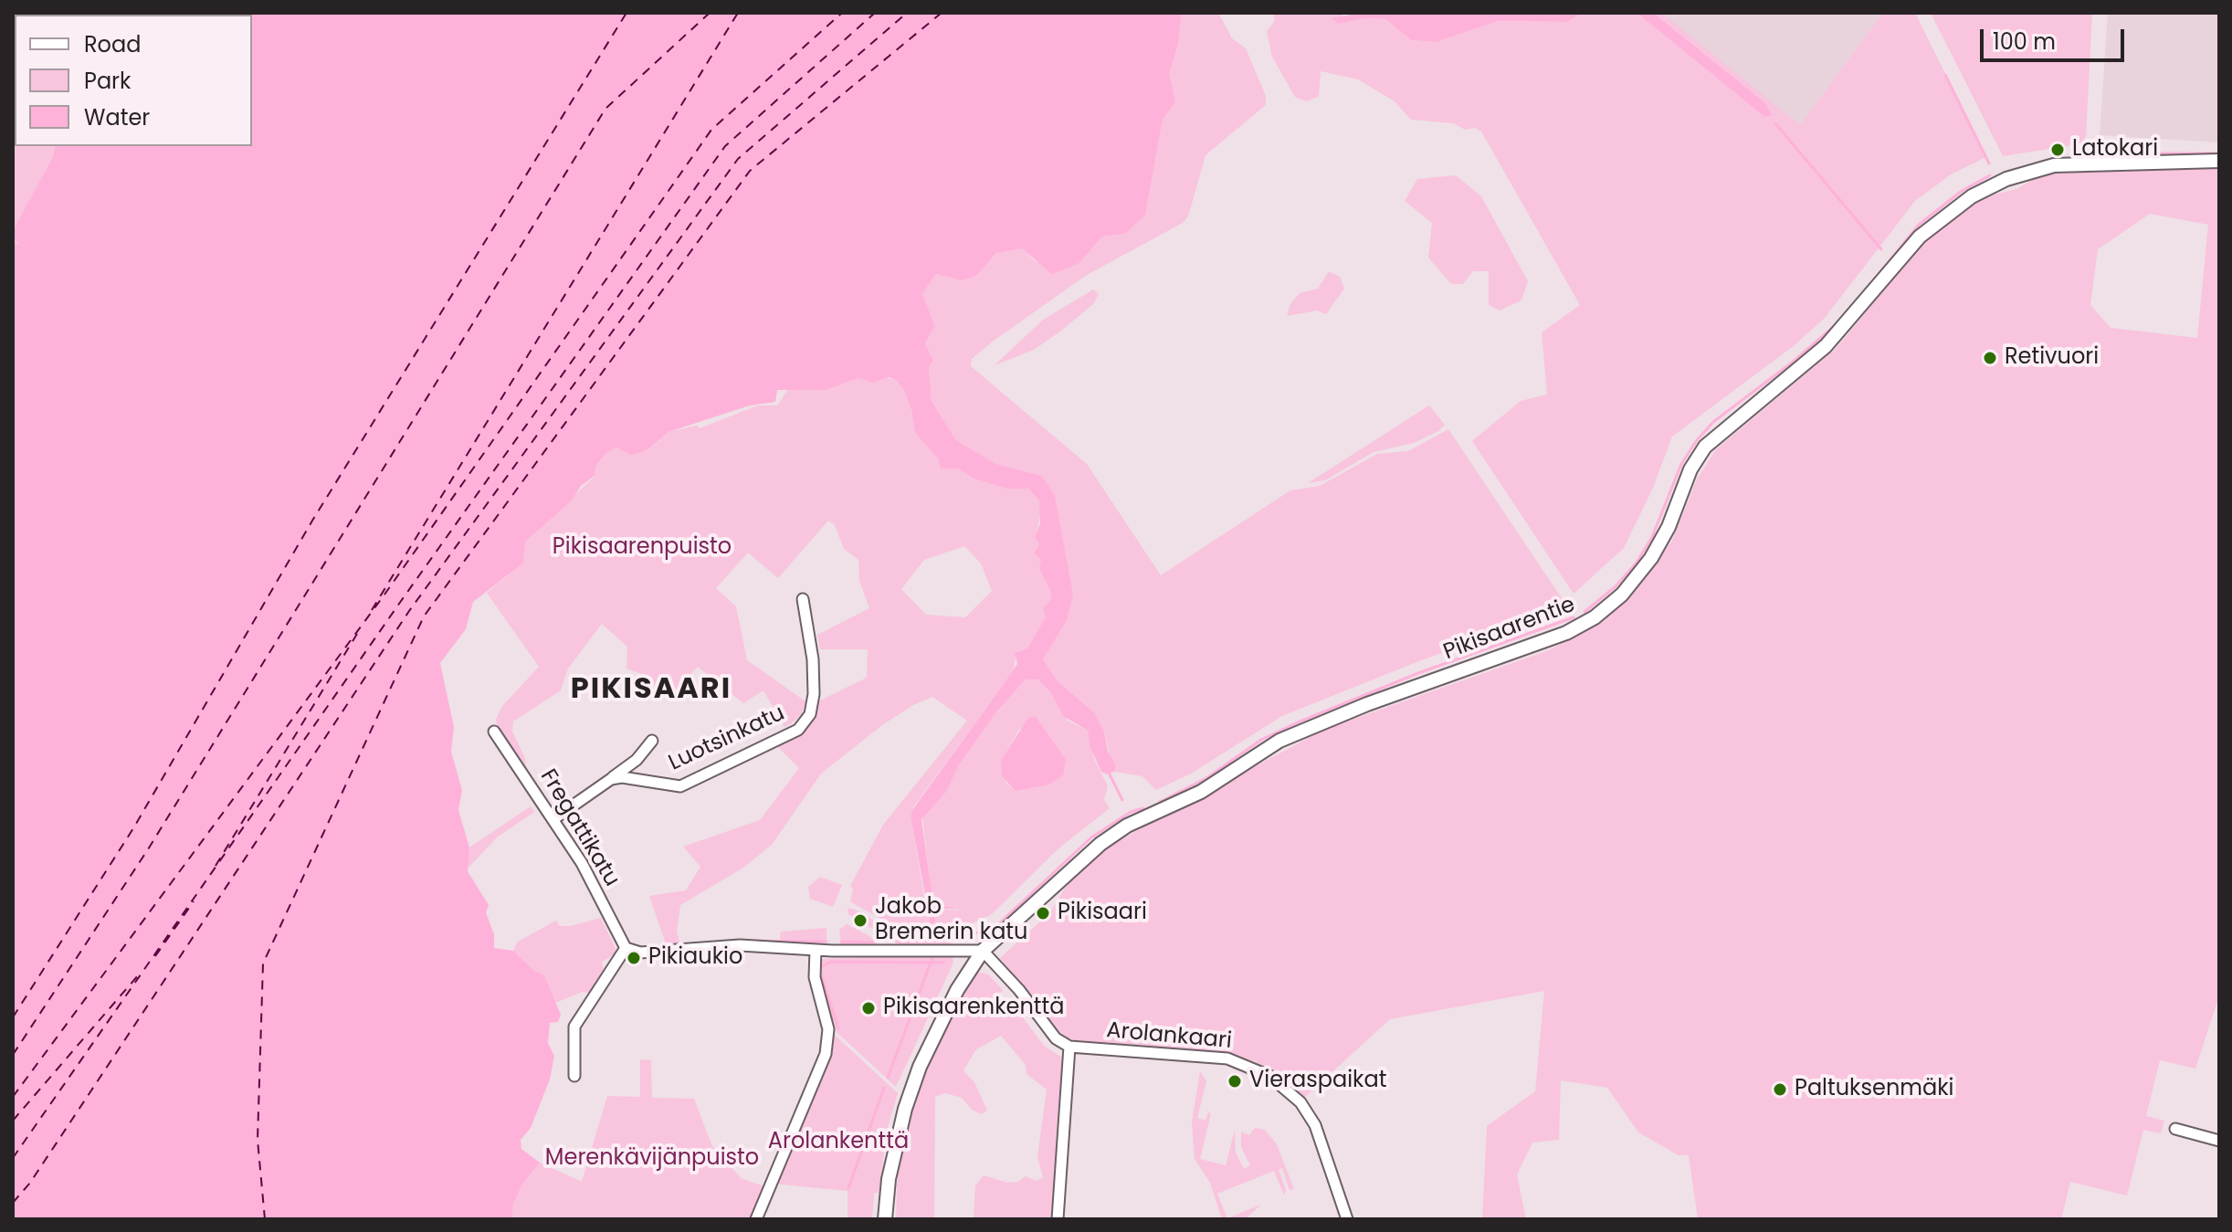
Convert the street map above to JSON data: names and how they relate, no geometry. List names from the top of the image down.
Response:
{
  "streets": {
    "street": [
      "Pikisaarentie",
      "Luotsinkatu",
      "Fregattikatu",
      "Arolankaari"
    ]
  },
  "districts": ["PIKISAARI"],
  "parks": ["Pikisaarenpuisto", "Arolankenttä", "Merenkävijänpuisto"],
  "places": [
    "Latokari",
    "Retivuori",
    "Pikisaari",
    "Jakob Bremerin katu",
    "Pikiaukio",
    "Pikisaarenkenttä",
    "Vieraspaikat",
    "Paltuksenmäki"
  ],
  "legend": ["Road", "Park", "Water"],
  "scale_bar": "100 m"
}
